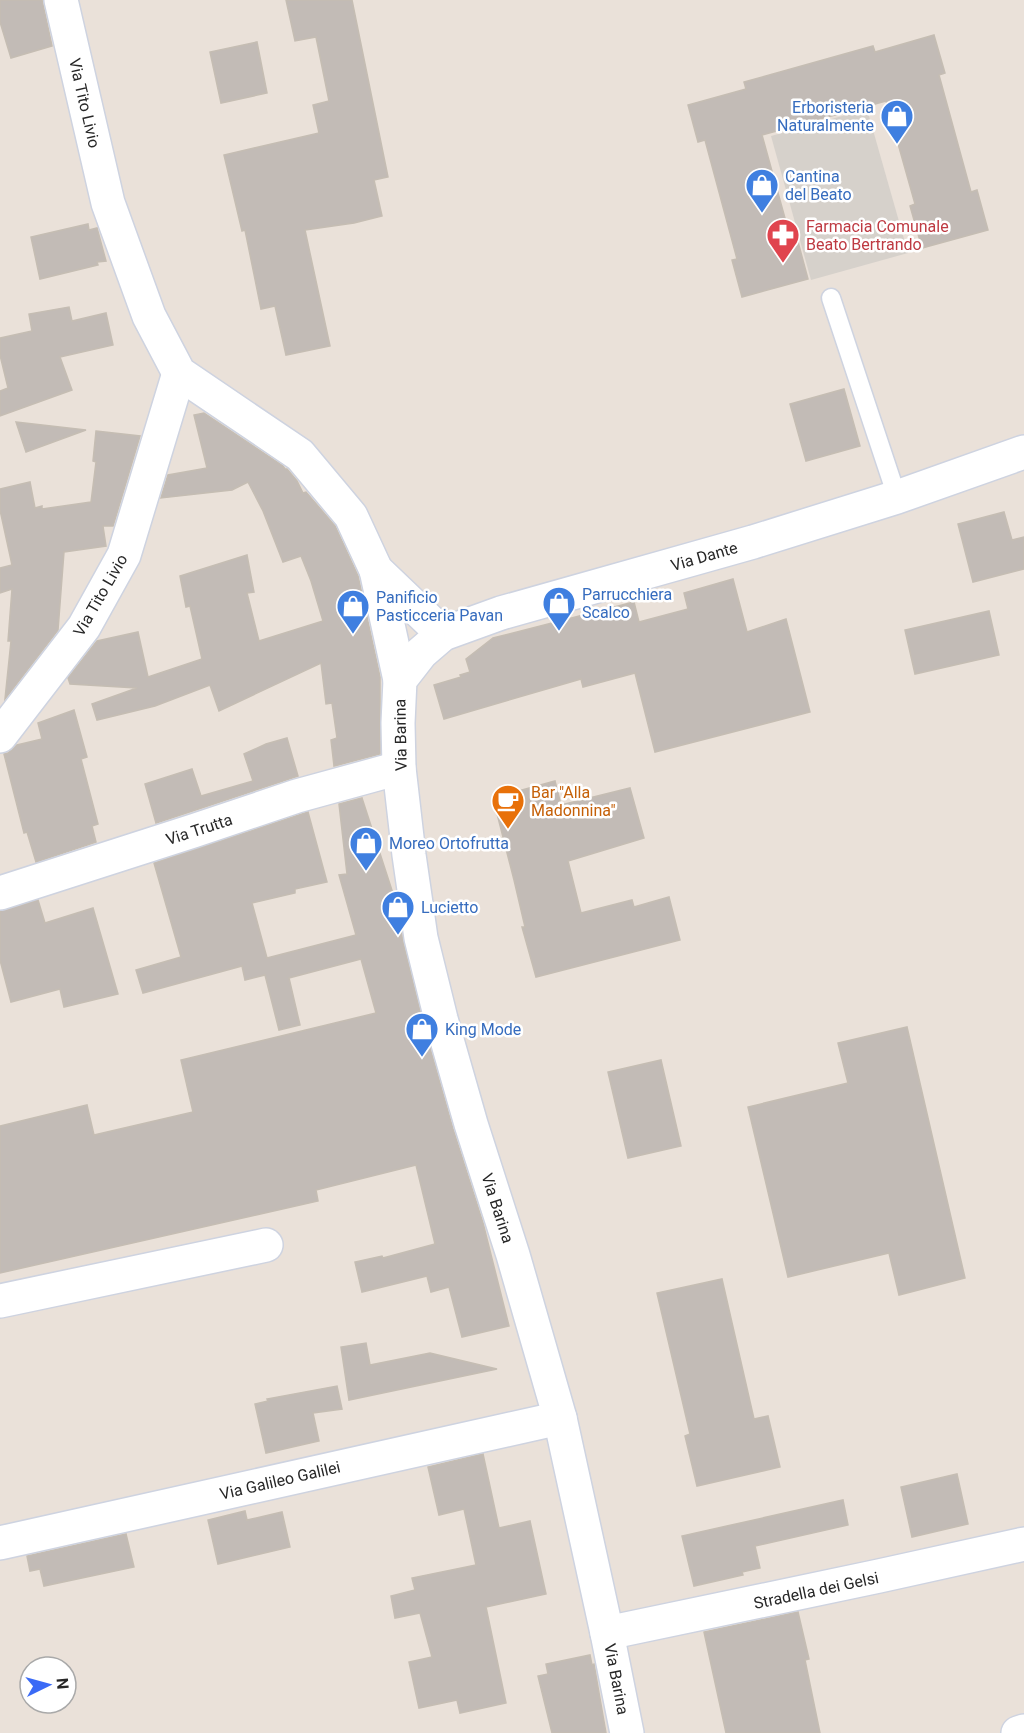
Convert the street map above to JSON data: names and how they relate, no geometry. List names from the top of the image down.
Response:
{
  "streets": {
    "street": [
      "Via Tito Livio",
      "Via Dante",
      "Via Barina",
      "Via Trutta",
      "Via Galileo Galilei",
      "Stradella dei Gelsi"
    ]
  },
  "crossings": [
    ["Via Tito Livio", "Via Dante"],
    ["Via Tito Livio", "Via Barina"],
    ["Via Dante", "Via Barina"],
    ["Via Barina", "Via Trutta"],
    ["Via Barina", "Via Galileo Galilei"],
    ["Via Barina", "Stradella dei Gelsi"]
  ],
  "places": {
    "shop": [
      "Erboristeria Naturalmente",
      "Cantina del Beato",
      "Parrucchiera Scalco",
      "Panificio Pasticceria Pavan",
      "Moreo Ortofrutta",
      "Lucietto",
      "King Mode"
    ],
    "pharmacy": ["Farmacia Comunale Beato Bertrando"],
    "cafe": ["Bar \"Alla Madonnina\""]
  },
  "north": "right"
}
